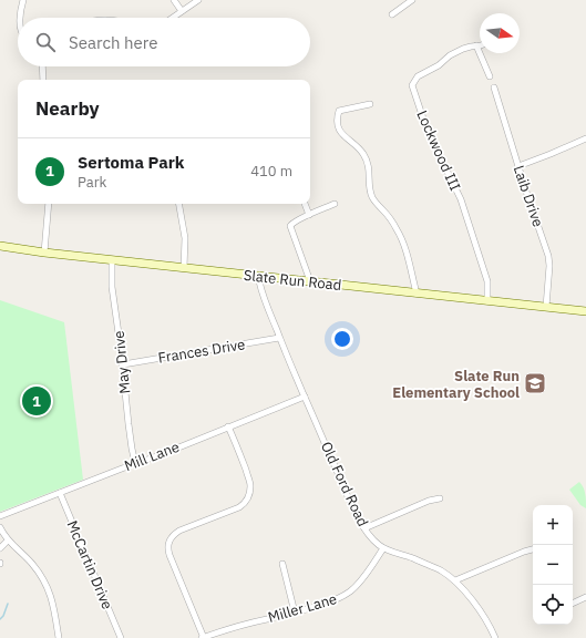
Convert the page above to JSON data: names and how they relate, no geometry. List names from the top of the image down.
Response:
{
  "streets": {
    "street": [
      "Lockwood III",
      "Laib Drive",
      "Slate Run Road",
      "Frances Drive",
      "May Drive",
      "Mill Lane",
      "Old Ford Road",
      "McCartin Drive",
      "Miller Lane"
    ]
  },
  "crossings": [
    ["Lockwood III", "Slate Run Road"],
    ["Laib Drive", "Slate Run Road"],
    ["Slate Run Road", "May Drive"],
    ["Slate Run Road", "Old Ford Road"],
    ["Frances Drive", "May Drive"],
    ["Frances Drive", "Old Ford Road"],
    ["May Drive", "Mill Lane"],
    ["Mill Lane", "Old Ford Road"],
    ["Mill Lane", "McCartin Drive"],
    ["Old Ford Road", "Miller Lane"]
  ],
  "places": {
    "school or university": ["Slate Run Elementary School"]
  },
  "north": "right",
  "page": {
    "search": "Search here",
    "heading": "Nearby",
    "list": [
      {
        "mark": "1",
        "name": "Sertoma Park",
        "note": "Park",
        "value": "410 m"
      }
    ],
    "pins": "1",
    "map_buttons": ["+", "−"]
  }
}
